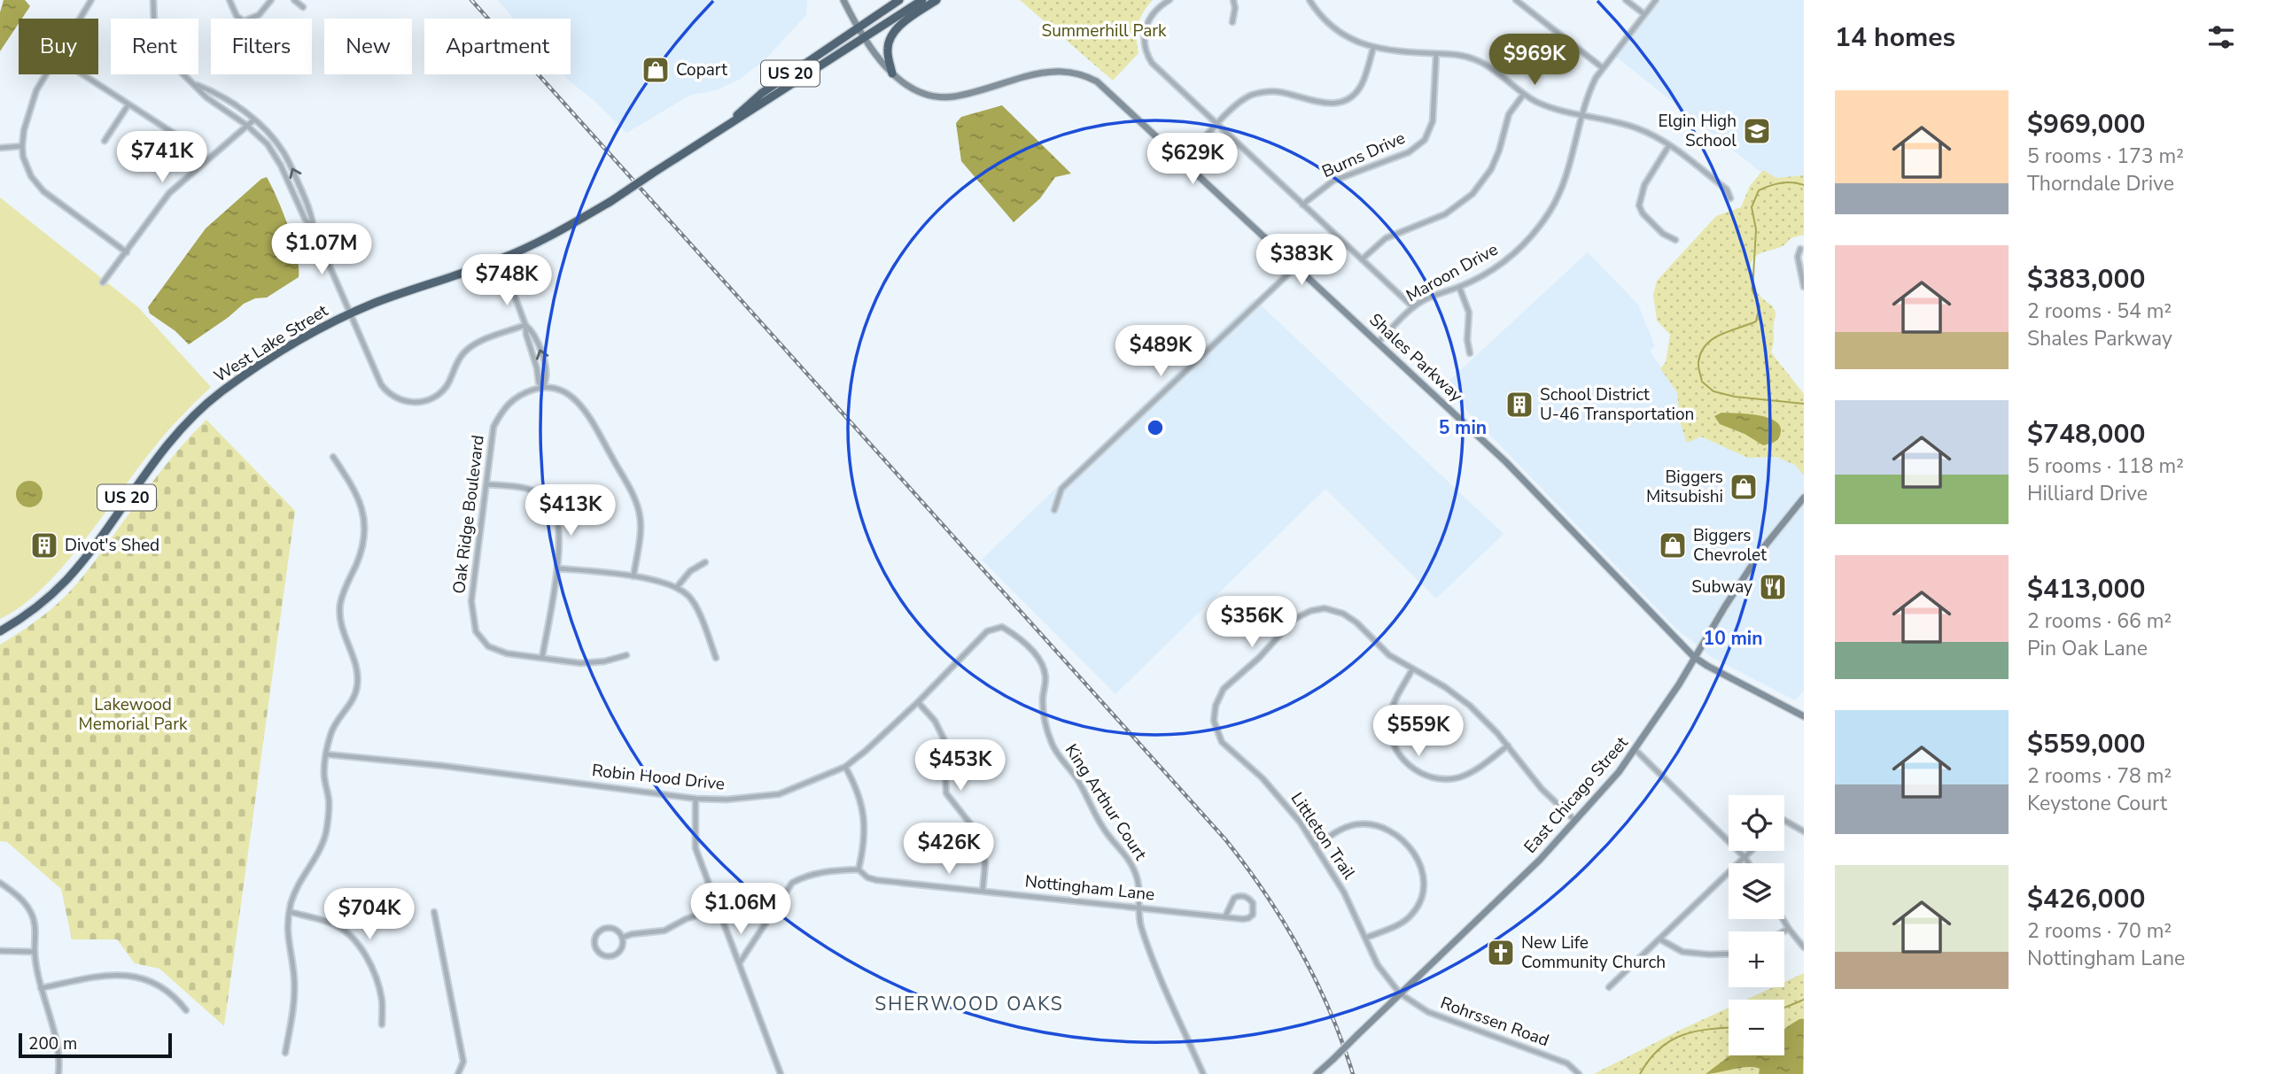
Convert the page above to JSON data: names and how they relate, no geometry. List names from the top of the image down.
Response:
{
  "streets": {
    "highway": ["US 20", "West Lake Street"],
    "street": [
      "Burns Drive",
      "Maroon Drive",
      "Shales Parkway",
      "Oak Ridge Boulevard",
      "Robin Hood Drive",
      "East Chicago Street",
      "King Arthur Court",
      "Littleton Trail",
      "Nottingham Lane",
      "Rohrssen Road"
    ]
  },
  "crossings": [
    ["US 20", "West Lake Street"],
    ["US 20", "Shales Parkway"],
    ["Maroon Drive", "Shales Parkway"],
    ["West Lake Street", "Shales Parkway"],
    ["Shales Parkway", "East Chicago Street"],
    ["Robin Hood Drive", "King Arthur Court"],
    ["East Chicago Street", "Littleton Trail"],
    ["East Chicago Street", "Rohrssen Road"],
    ["King Arthur Court", "Nottingham Lane"],
    ["Littleton Trail", "Rohrssen Road"]
  ],
  "districts": ["SHERWOOD OAKS"],
  "parks": ["Summerhill Park", "Lakewood Memorial Park"],
  "places": {
    "shop": ["Copart", "Biggers Mitsubishi", "Biggers Chevrolet"],
    "school or university": ["Elgin High School"],
    "building": ["School District U-46 Transportation", "Divot's Shed"],
    "restaurant": ["Subway"],
    "church": ["New Life Community Church"]
  },
  "scale_bar": "200 m",
  "page": {
    "heading": "14 homes",
    "chip": [
      "Buy",
      "Rent",
      "Filters",
      "New",
      "Apartment"
    ],
    "price": [
      "$969K",
      "$741K",
      "$629K",
      "$1.07M",
      "$383K",
      "$748K",
      "$489K",
      "$413K",
      "$356K",
      "$559K",
      "$453K",
      "$426K",
      "$1.06M",
      "$704K"
    ],
    "list": [
      {
        "name": "$969,000",
        "note": "5 rooms · 173 m² · Thorndale Drive"
      },
      {
        "name": "$383,000",
        "note": "2 rooms · 54 m² · Shales Parkway"
      },
      {
        "name": "$748,000",
        "note": "5 rooms · 118 m² · Hilliard Drive"
      },
      {
        "name": "$413,000",
        "note": "2 rooms · 66 m² · Pin Oak Lane"
      },
      {
        "name": "$559,000",
        "note": "2 rooms · 78 m² · Keystone Court"
      },
      {
        "name": "$426,000",
        "note": "2 rooms · 70 m² · Nottingham Lane"
      }
    ],
    "map_buttons": ["+", "−"],
    "scale": "200 m"
  },
  "rings": ["5 min", "10 min"]
}
